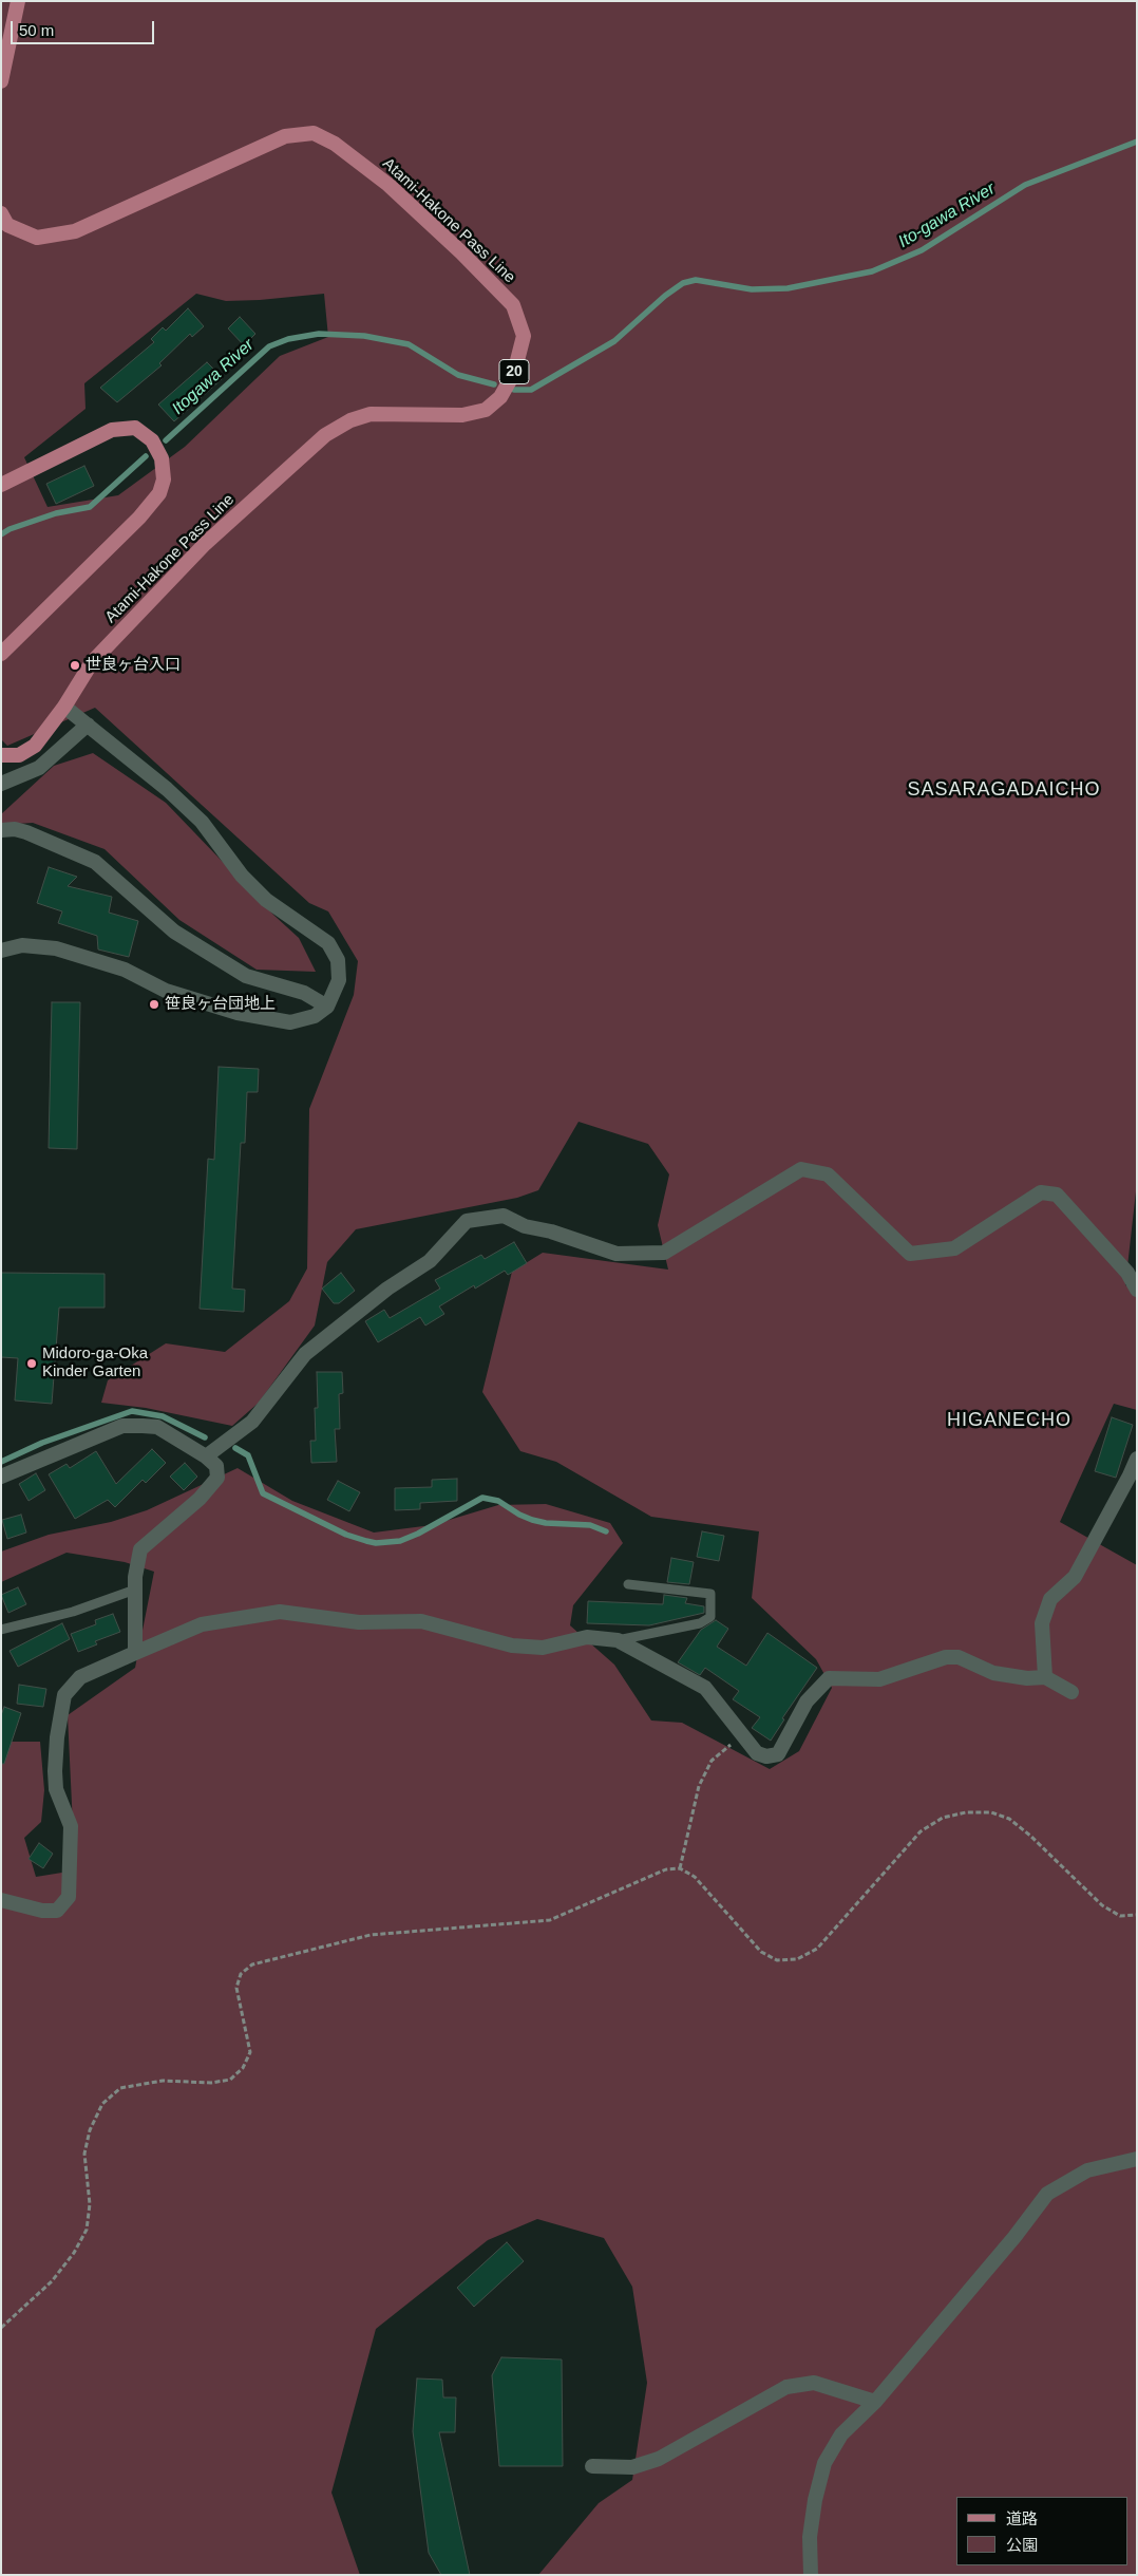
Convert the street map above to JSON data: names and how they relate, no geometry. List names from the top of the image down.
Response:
{
  "streets": {
    "main road": ["Atami-Hakone Pass Line", "20"]
  },
  "districts": ["SASARAGADAICHO", "HIGANECHO"],
  "water": ["Ito-gawa River", "Itogawa River"],
  "places": ["世良ヶ台入口", "笹良ヶ台団地上", "Midoro-ga-Oka Kinder Garten"],
  "legend": ["道路", "公園"],
  "scale_bar": "50 m"
}
